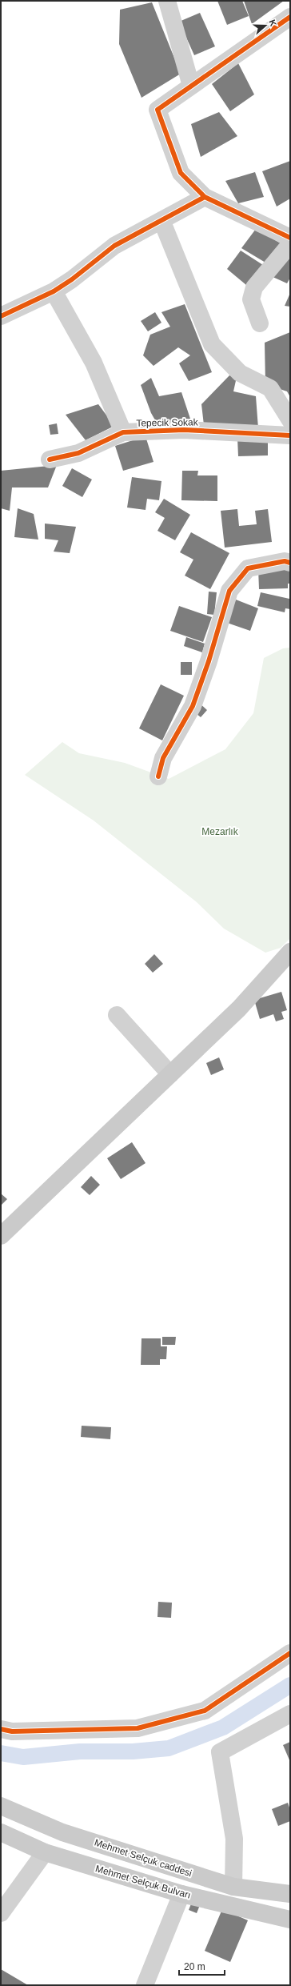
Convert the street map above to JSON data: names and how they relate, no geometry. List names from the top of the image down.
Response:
{
  "streets": {
    "main road": ["Mehmet Selçuk caddesi", "Mehmet Selçuk Bulvarı"],
    "street": ["Tepecik Sokak"]
  },
  "parks": ["Mezarlık"],
  "scale_bar": "20 m",
  "north": "right"
}
